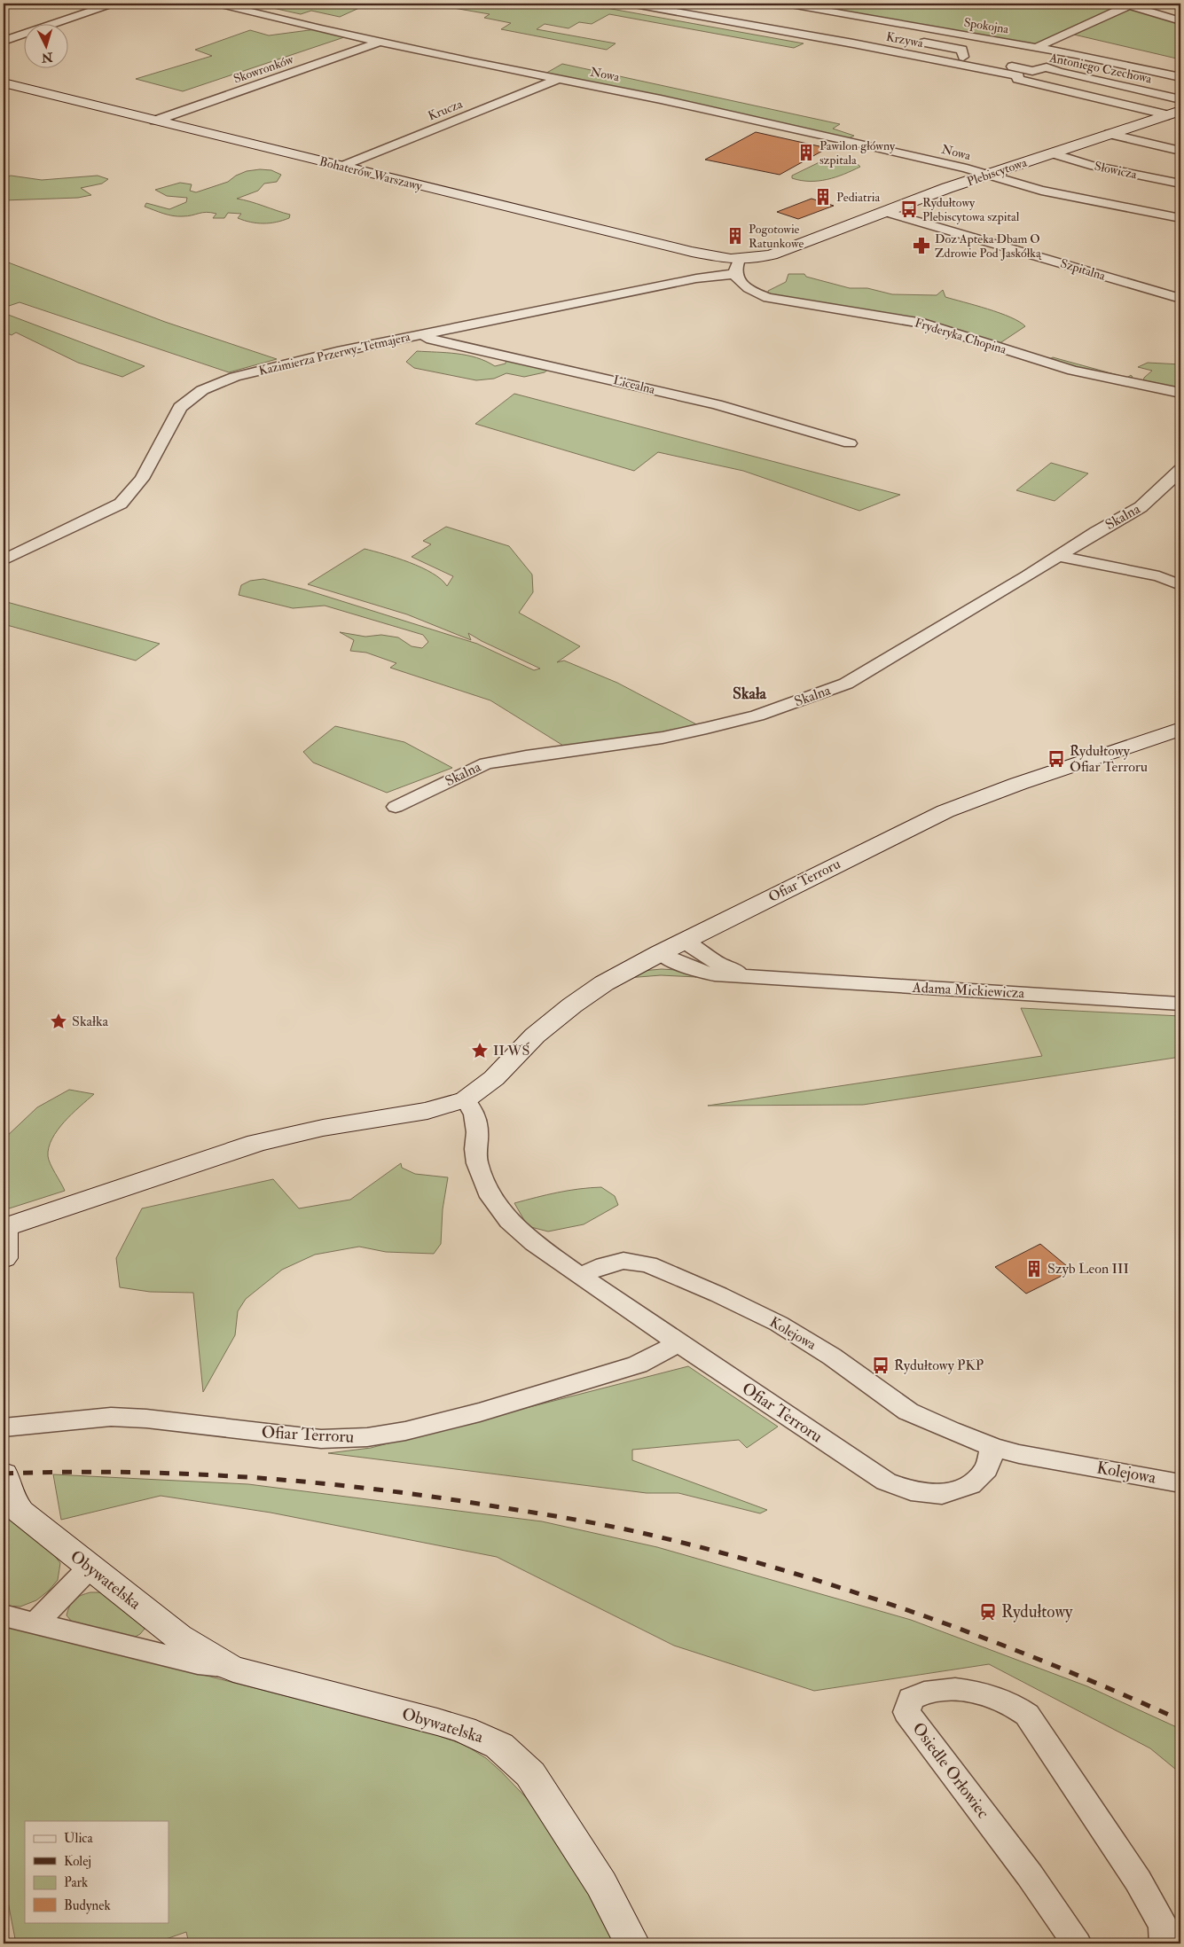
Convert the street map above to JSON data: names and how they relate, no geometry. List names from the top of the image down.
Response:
{
  "streets": {
    "street": [
      "Spokojna",
      "Krzywa",
      "Antoniego Czechowa",
      "Skowronków",
      "Nowa",
      "Krucza",
      "Słowicza",
      "Plebiscytowa",
      "Bohaterów Warszawy",
      "Szpitalna",
      "Fryderyka Chopina",
      "Kazimierza Przerwy-Tetmajera",
      "Licealna",
      "Skalna",
      "Ofiar Terroru",
      "Adama Mickiewicza",
      "Kolejowa",
      "Obywatelska",
      "Osiedle Orłowiec"
    ]
  },
  "crossings": [
    ["Krzywa", "Plebiscytowa"],
    ["Skowronków", "Nowa"],
    ["Skowronków", "Bohaterów Warszawy"],
    ["Nowa", "Krucza"],
    ["Nowa", "Plebiscytowa"],
    ["Krucza", "Bohaterów Warszawy"],
    ["Słowicza", "Plebiscytowa"],
    ["Plebiscytowa", "Bohaterów Warszawy"],
    ["Plebiscytowa", "Szpitalna"],
    ["Plebiscytowa", "Fryderyka Chopina"],
    ["Plebiscytowa", "Kazimierza Przerwy-Tetmajera"],
    ["Bohaterów Warszawy", "Fryderyka Chopina"],
    ["Bohaterów Warszawy", "Kazimierza Przerwy-Tetmajera"],
    ["Fryderyka Chopina", "Kazimierza Przerwy-Tetmajera"],
    ["Kazimierza Przerwy-Tetmajera", "Licealna"],
    ["Ofiar Terroru", "Adama Mickiewicza"],
    ["Ofiar Terroru", "Kolejowa"]
  ],
  "districts": ["Skała"],
  "places": {
    "building": [
      "Pawilon główny szpitala",
      "Pediatria",
      "Pogotowie Ratunkowe",
      "Szyb Leon III"
    ],
    "bus stop": ["Rydułtowy Plebiscytowa szpital", "Rydułtowy Ofiar Terroru", "Rydułtowy PKP"],
    "pharmacy": ["Doz Apteka Dbam O Zdrowie Pod Jaskółką"],
    "place": ["Skałka", "II WŚ"],
    "station": ["Rydułtowy"]
  },
  "legend": [
    "Ulica",
    "Kolej",
    "Park",
    "Budynek"
  ],
  "north": "bottom"
}
